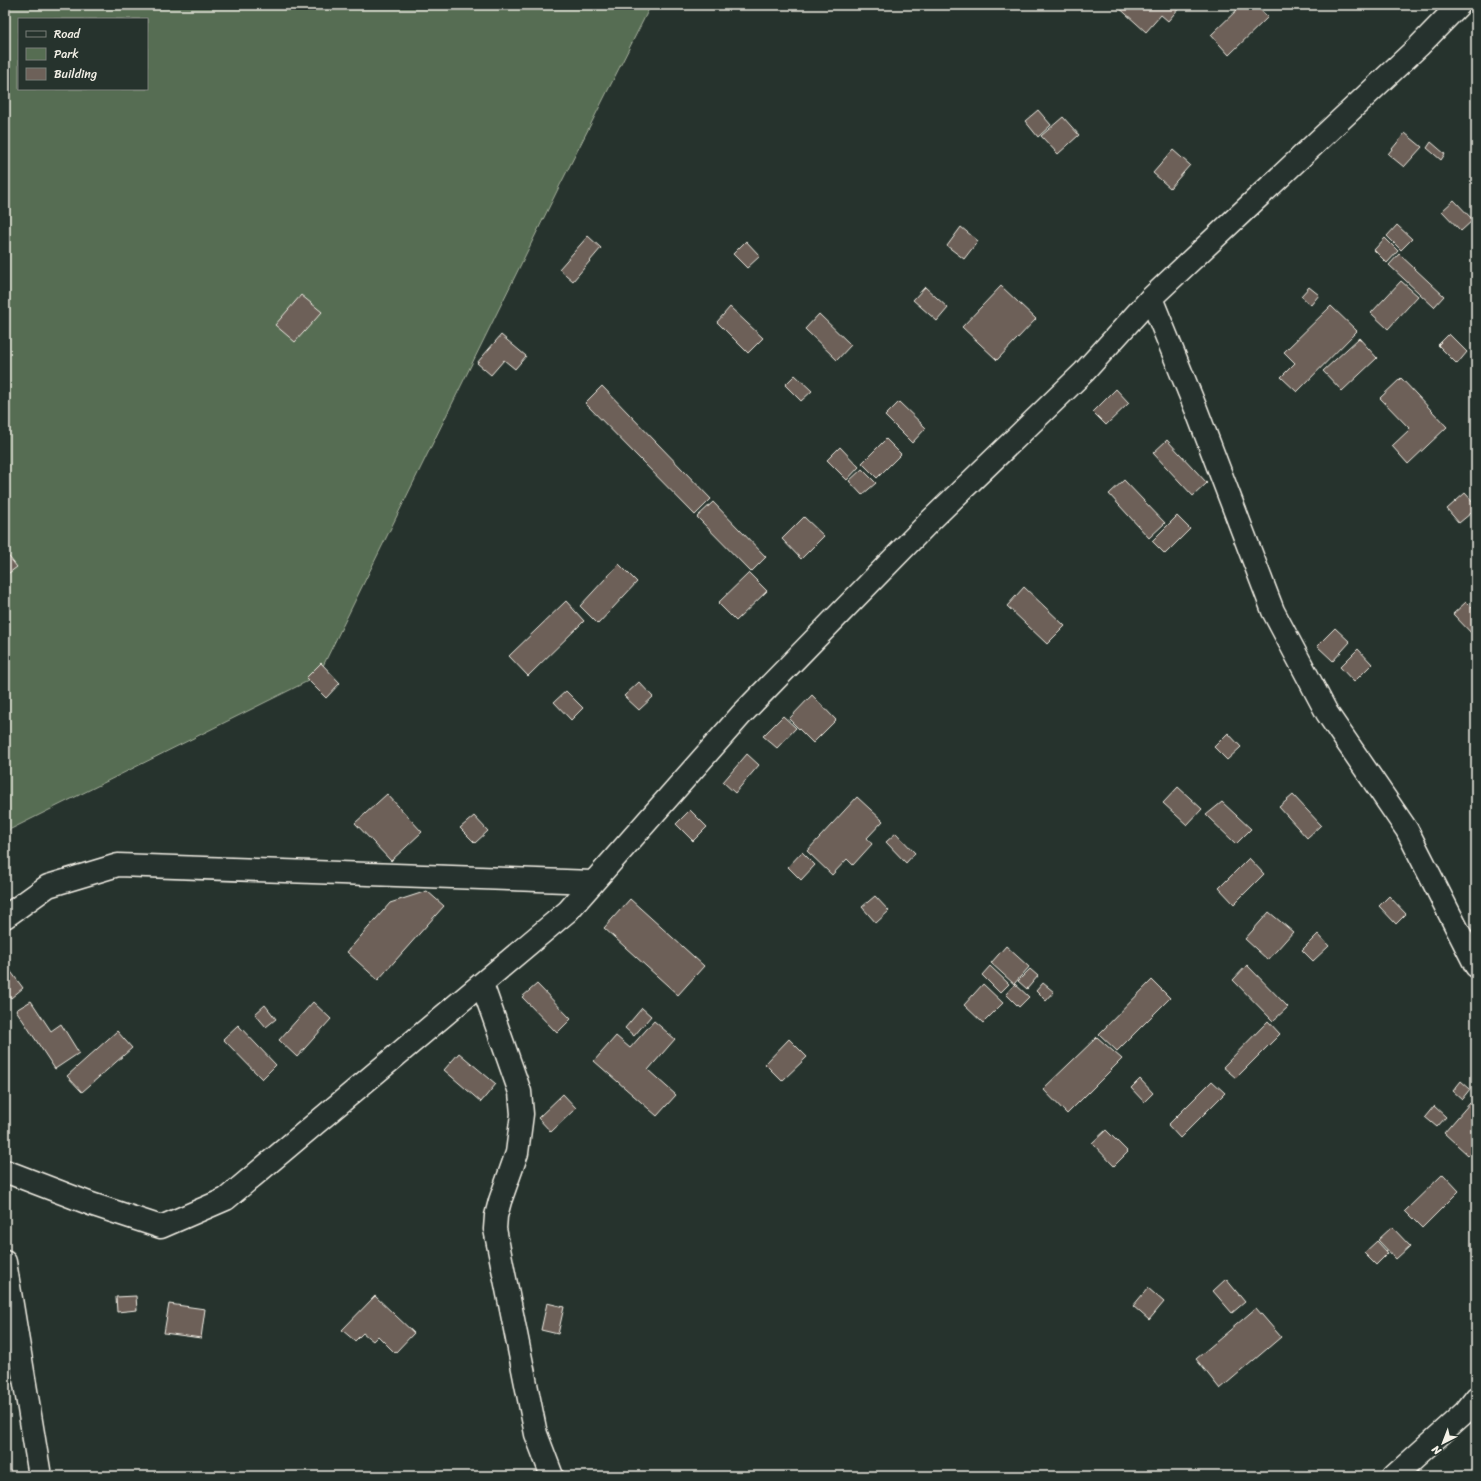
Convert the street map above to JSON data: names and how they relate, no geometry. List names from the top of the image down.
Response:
{
  "legend": ["Road", "Park", "Building"],
  "north": "bottom left"
}
